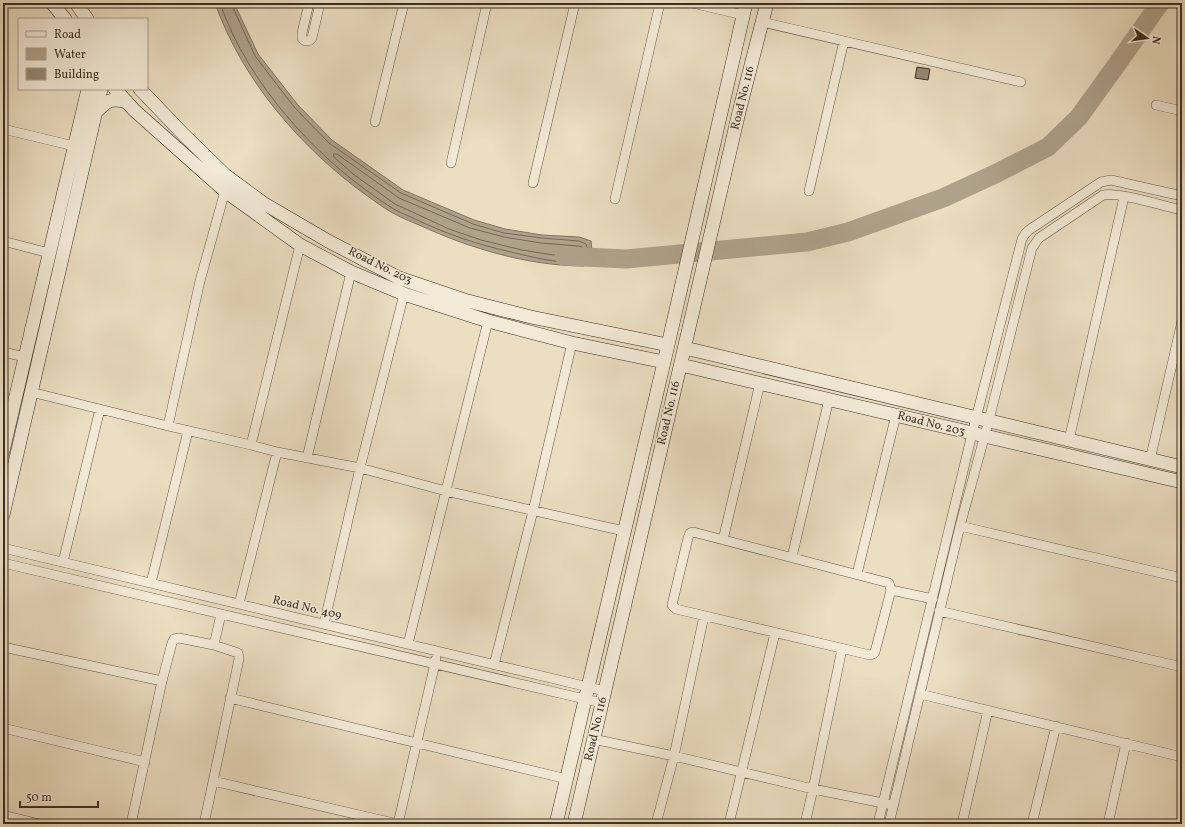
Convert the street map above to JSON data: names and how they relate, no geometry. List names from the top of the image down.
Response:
{
  "streets": {
    "street": ["Road No. 116", "Road No. 203", "Road No. 409"]
  },
  "crossings": [
    ["Road No. 116", "Road No. 203"],
    ["Road No. 116", "Road No. 409"]
  ],
  "legend": ["Road", "Water", "Building"],
  "scale_bar": "50 m",
  "north": "right"
}
